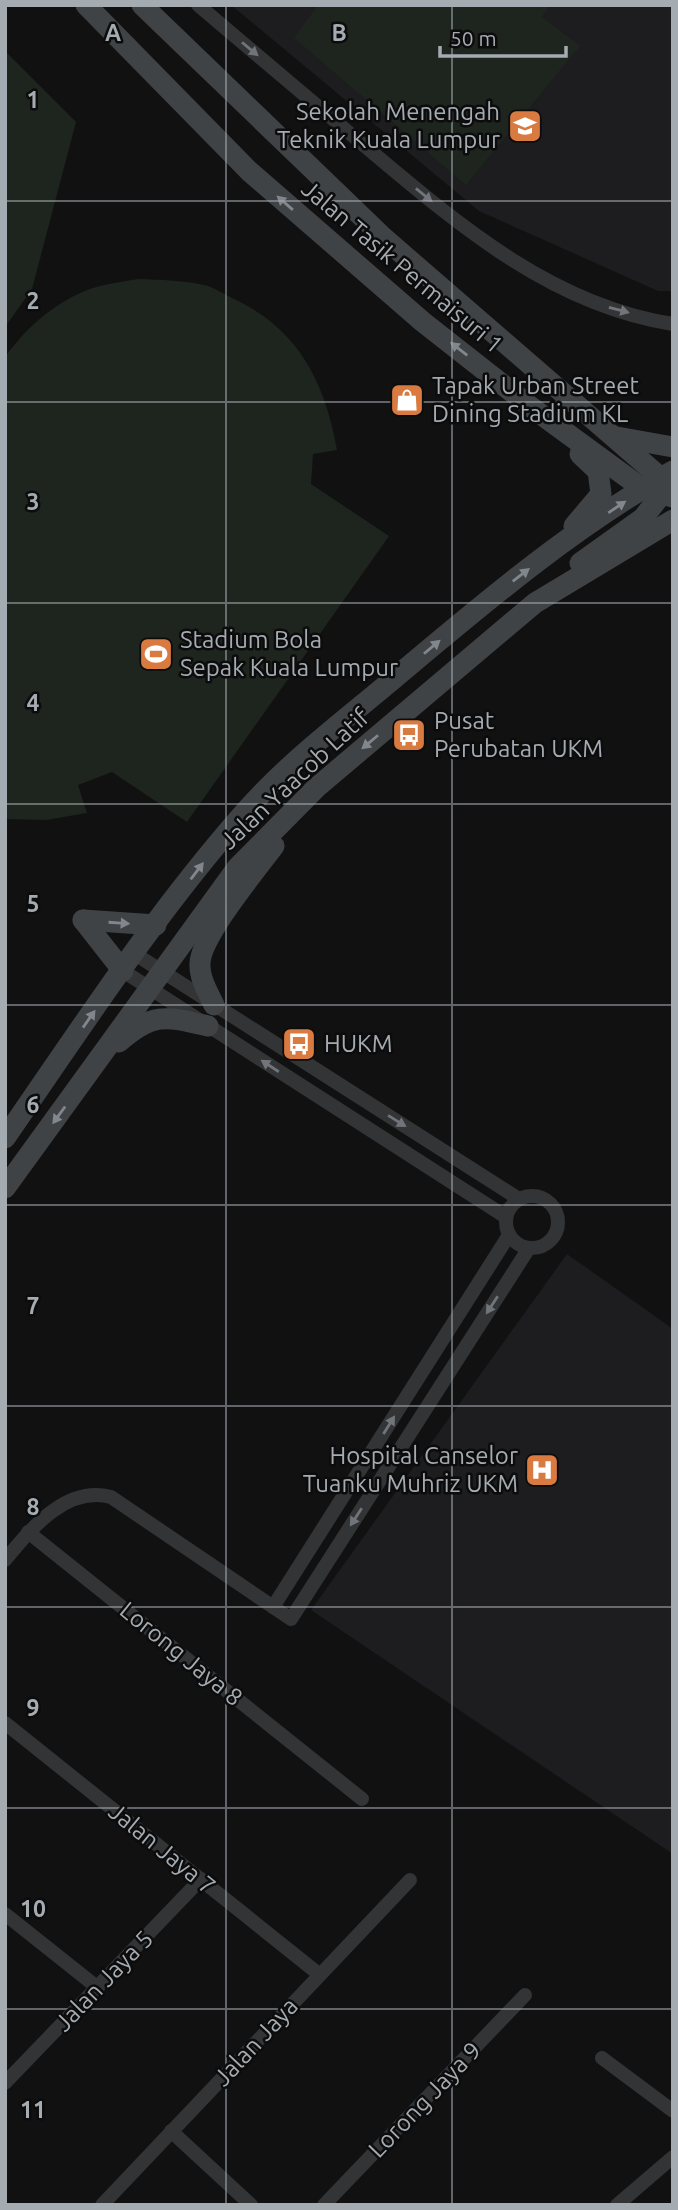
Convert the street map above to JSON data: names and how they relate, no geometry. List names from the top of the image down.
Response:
{
  "streets": {
    "street": [
      "Jalan Tasik Permaisuri 1",
      "Jalan Yaacob Latif",
      "Lorong Jaya 8",
      "Jalan Jaya 7",
      "Jalan Jaya 5",
      "Jalan Jaya",
      "Lorong Jaya 9"
    ]
  },
  "crossings": [
    ["Jalan Tasik Permaisuri 1", "Jalan Yaacob Latif"],
    ["Jalan Jaya 7", "Jalan Jaya 5"],
    ["Jalan Jaya 7", "Jalan Jaya"]
  ],
  "places": {
    "school or university": ["Sekolah Menengah Teknik Kuala Lumpur"],
    "shop": ["Tapak Urban Street Dining Stadium KL"],
    "sports": ["Stadium Bola Sepak Kuala Lumpur"],
    "bus stop": ["Pusat Perubatan UKM", "HUKM"],
    "hospital": ["Hospital Canselor Tuanku Muhriz UKM"]
  },
  "scale_bar": "50 m",
  "grid": {
    "columns": ["A", "B"],
    "rows": [
      "1",
      "2",
      "3",
      "4",
      "5",
      "6",
      "7",
      "8",
      "9",
      "10",
      "11"
    ]
  }
}
